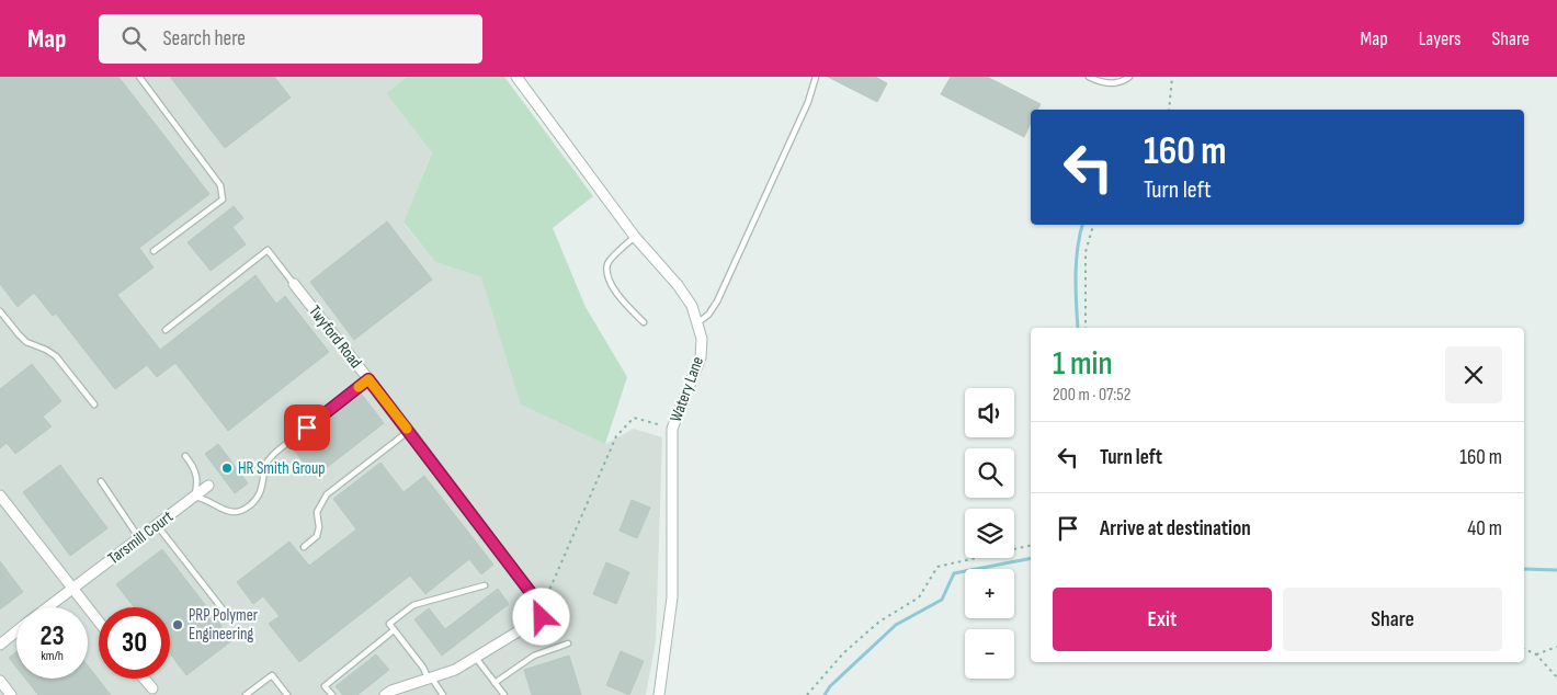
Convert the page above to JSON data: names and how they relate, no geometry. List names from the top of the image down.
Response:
{
  "streets": {
    "street": ["Twyford Road", "Watery Lane", "Tarsmill Court"]
  },
  "places": ["HR Smith Group", "PRP Polymer Engineering"],
  "page": {
    "header": "Map",
    "search": "Search here",
    "nav": ["Map", "Layers", "Share"],
    "turn": ["160 m", "Turn left"],
    "heading": ["1 min", "200 m · 07:52"],
    "map_buttons": ["+", "−"],
    "list": [
      {
        "name": "Turn left",
        "value": "160 m"
      },
      {
        "name": "Arrive at destination",
        "value": "40 m"
      }
    ],
    "buttons": ["Exit", "Share"],
    "speed": "23 km/h",
    "limit": "30"
  }
}
